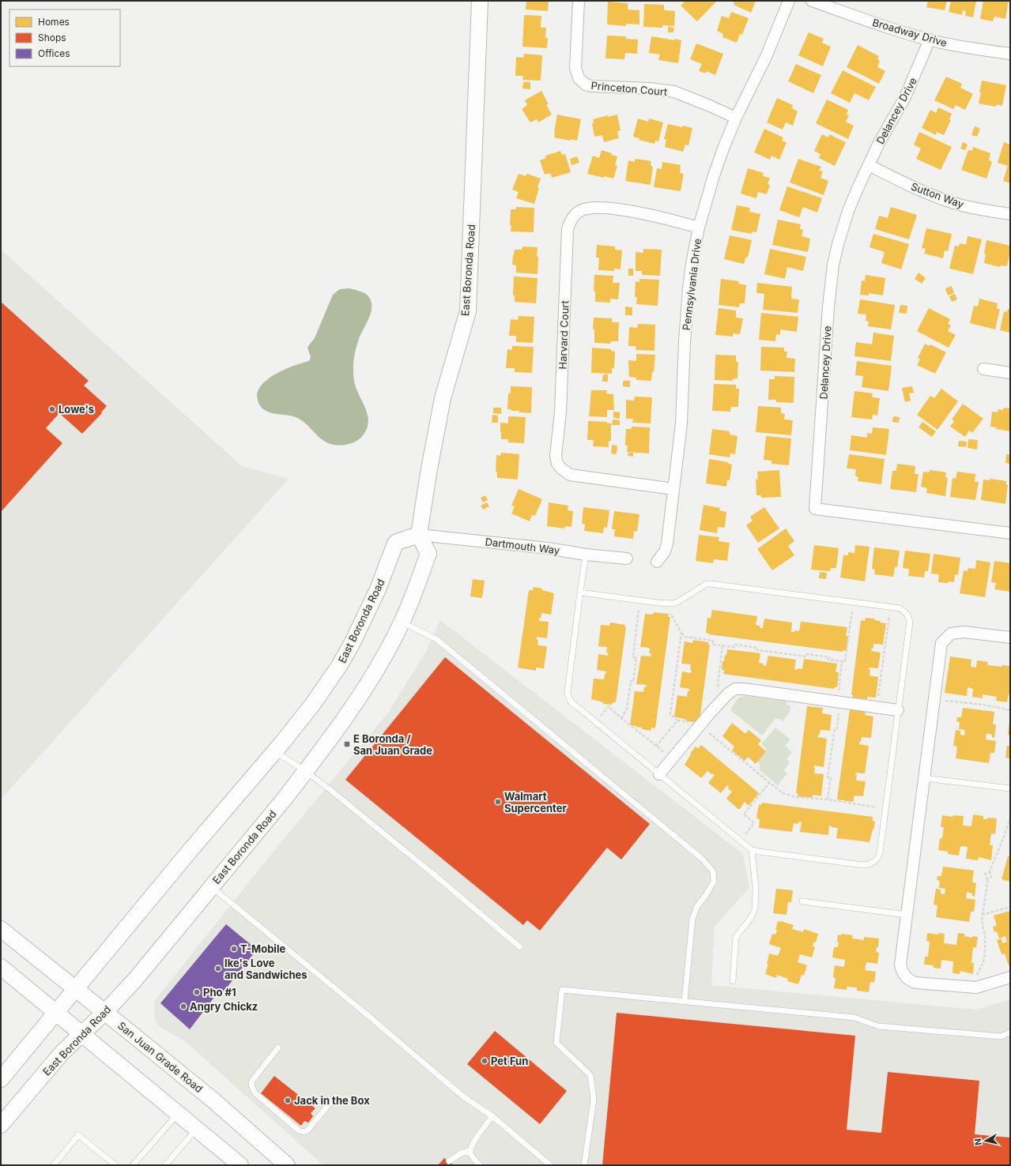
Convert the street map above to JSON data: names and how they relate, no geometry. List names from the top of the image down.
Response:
{
  "streets": {
    "main road": ["East Boronda Road", "San Juan Grade Road"],
    "street": [
      "Broadway Drive",
      "Princeton Court",
      "Delancey Drive",
      "Sutton Way",
      "Pennsylvania Drive",
      "Harvard Court",
      "Dartmouth Way"
    ]
  },
  "crossings": [
    ["Broadway Drive", "Delancey Drive"],
    ["Princeton Court", "Pennsylvania Drive"],
    ["Delancey Drive", "Sutton Way"],
    ["East Boronda Road", "Dartmouth Way"],
    ["East Boronda Road", "San Juan Grade Road"],
    ["Pennsylvania Drive", "Harvard Court"]
  ],
  "places": {
    "other": [
      "Lowe's",
      "Walmart Supercenter",
      "T-Mobile",
      "Ike's Love and Sandwiches",
      "Pho #1",
      "Angry Chickz",
      "Pet Fun",
      "Jack in the Box"
    ],
    "transit": ["E Boronda / San Juan Grade"]
  },
  "legend": ["Homes", "Shops", "Offices"],
  "north": "left"
}
